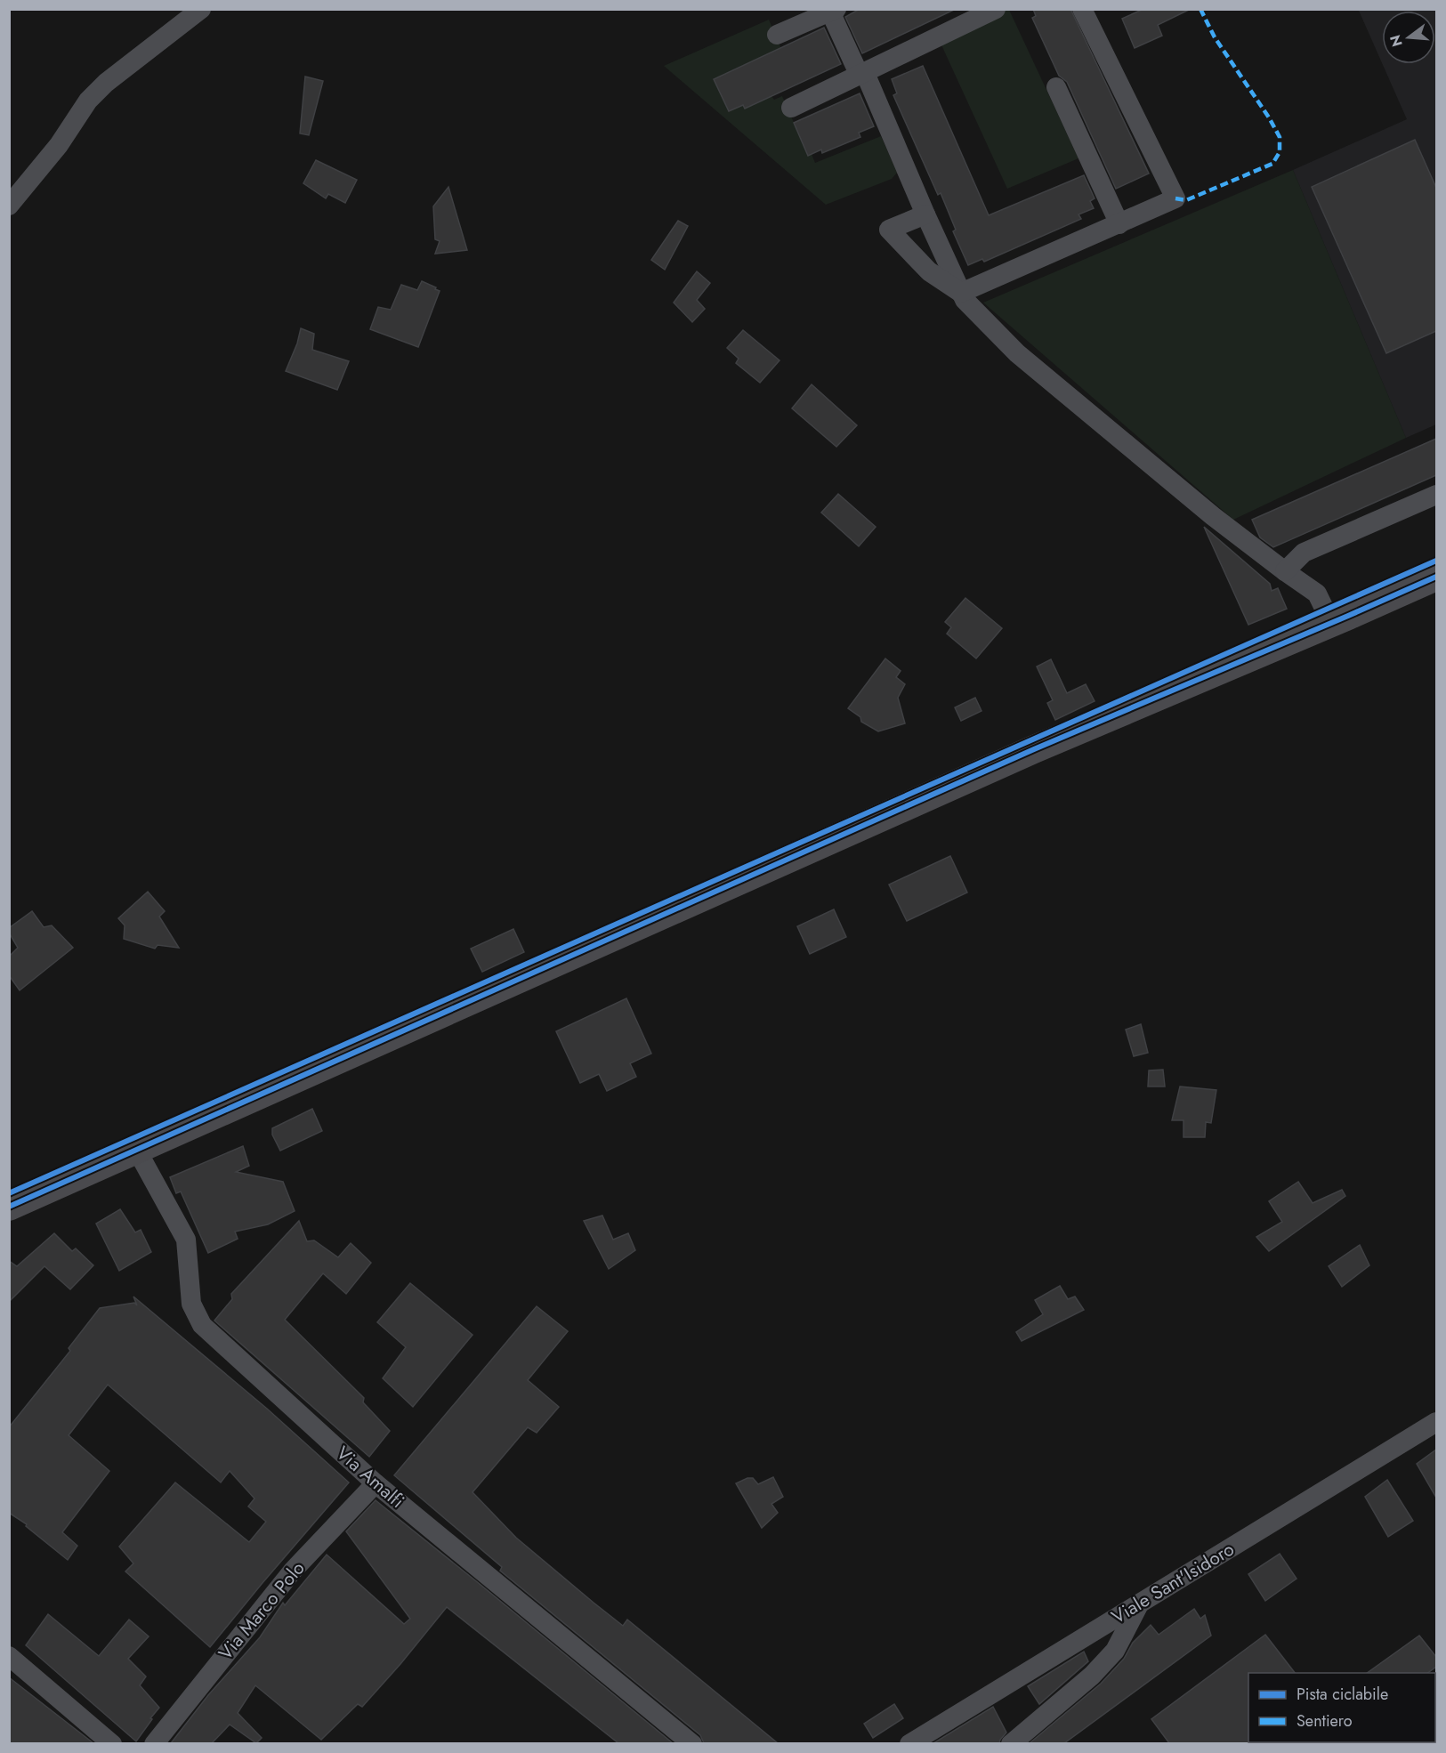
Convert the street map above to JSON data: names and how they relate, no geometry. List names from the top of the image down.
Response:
{
  "streets": {
    "street": ["Via Amalfi", "Viale Sant'Isidoro", "Via Marco Polo"]
  },
  "crossings": [
    ["Via Amalfi", "Via Marco Polo"]
  ],
  "legend": ["Pista ciclabile", "Sentiero"],
  "north": "left"
}
